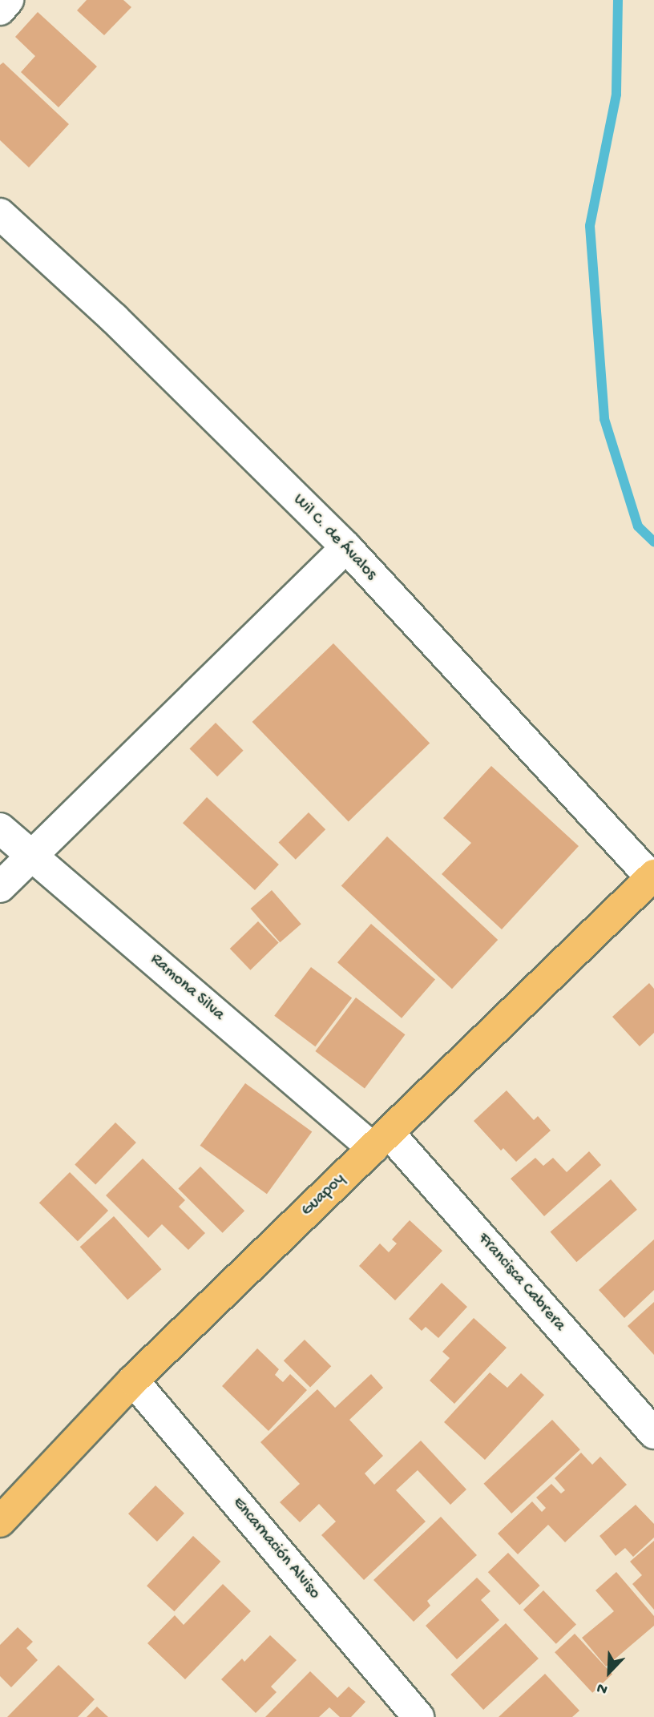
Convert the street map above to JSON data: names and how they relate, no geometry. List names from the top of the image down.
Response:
{
  "streets": {
    "main road": ["Guapoy"],
    "street": [
      "Wil C. de Ávalos",
      "Ramona Silva",
      "Francisca Cabrera",
      "Encarnación Alviso"
    ]
  },
  "crossings": [
    ["Wil C. de Ávalos", "Guapoy"],
    ["Ramona Silva", "Guapoy"],
    ["Ramona Silva", "Francisca Cabrera"],
    ["Guapoy", "Francisca Cabrera"],
    ["Guapoy", "Encarnación Alviso"]
  ],
  "north": "bottom left"
}
